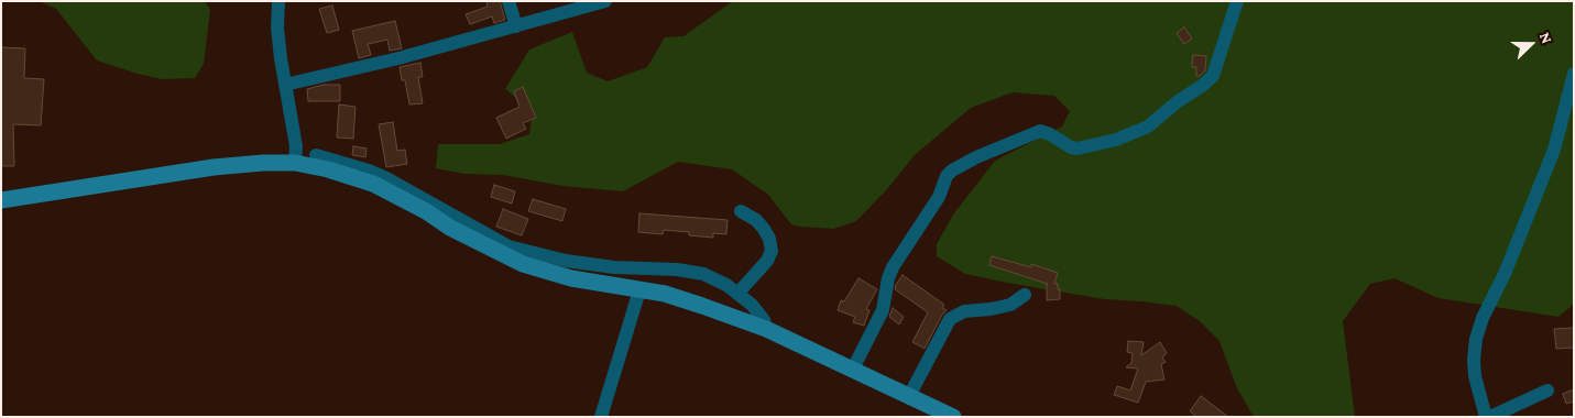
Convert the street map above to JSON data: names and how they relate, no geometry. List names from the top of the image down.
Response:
{
  "north": "right"
}
